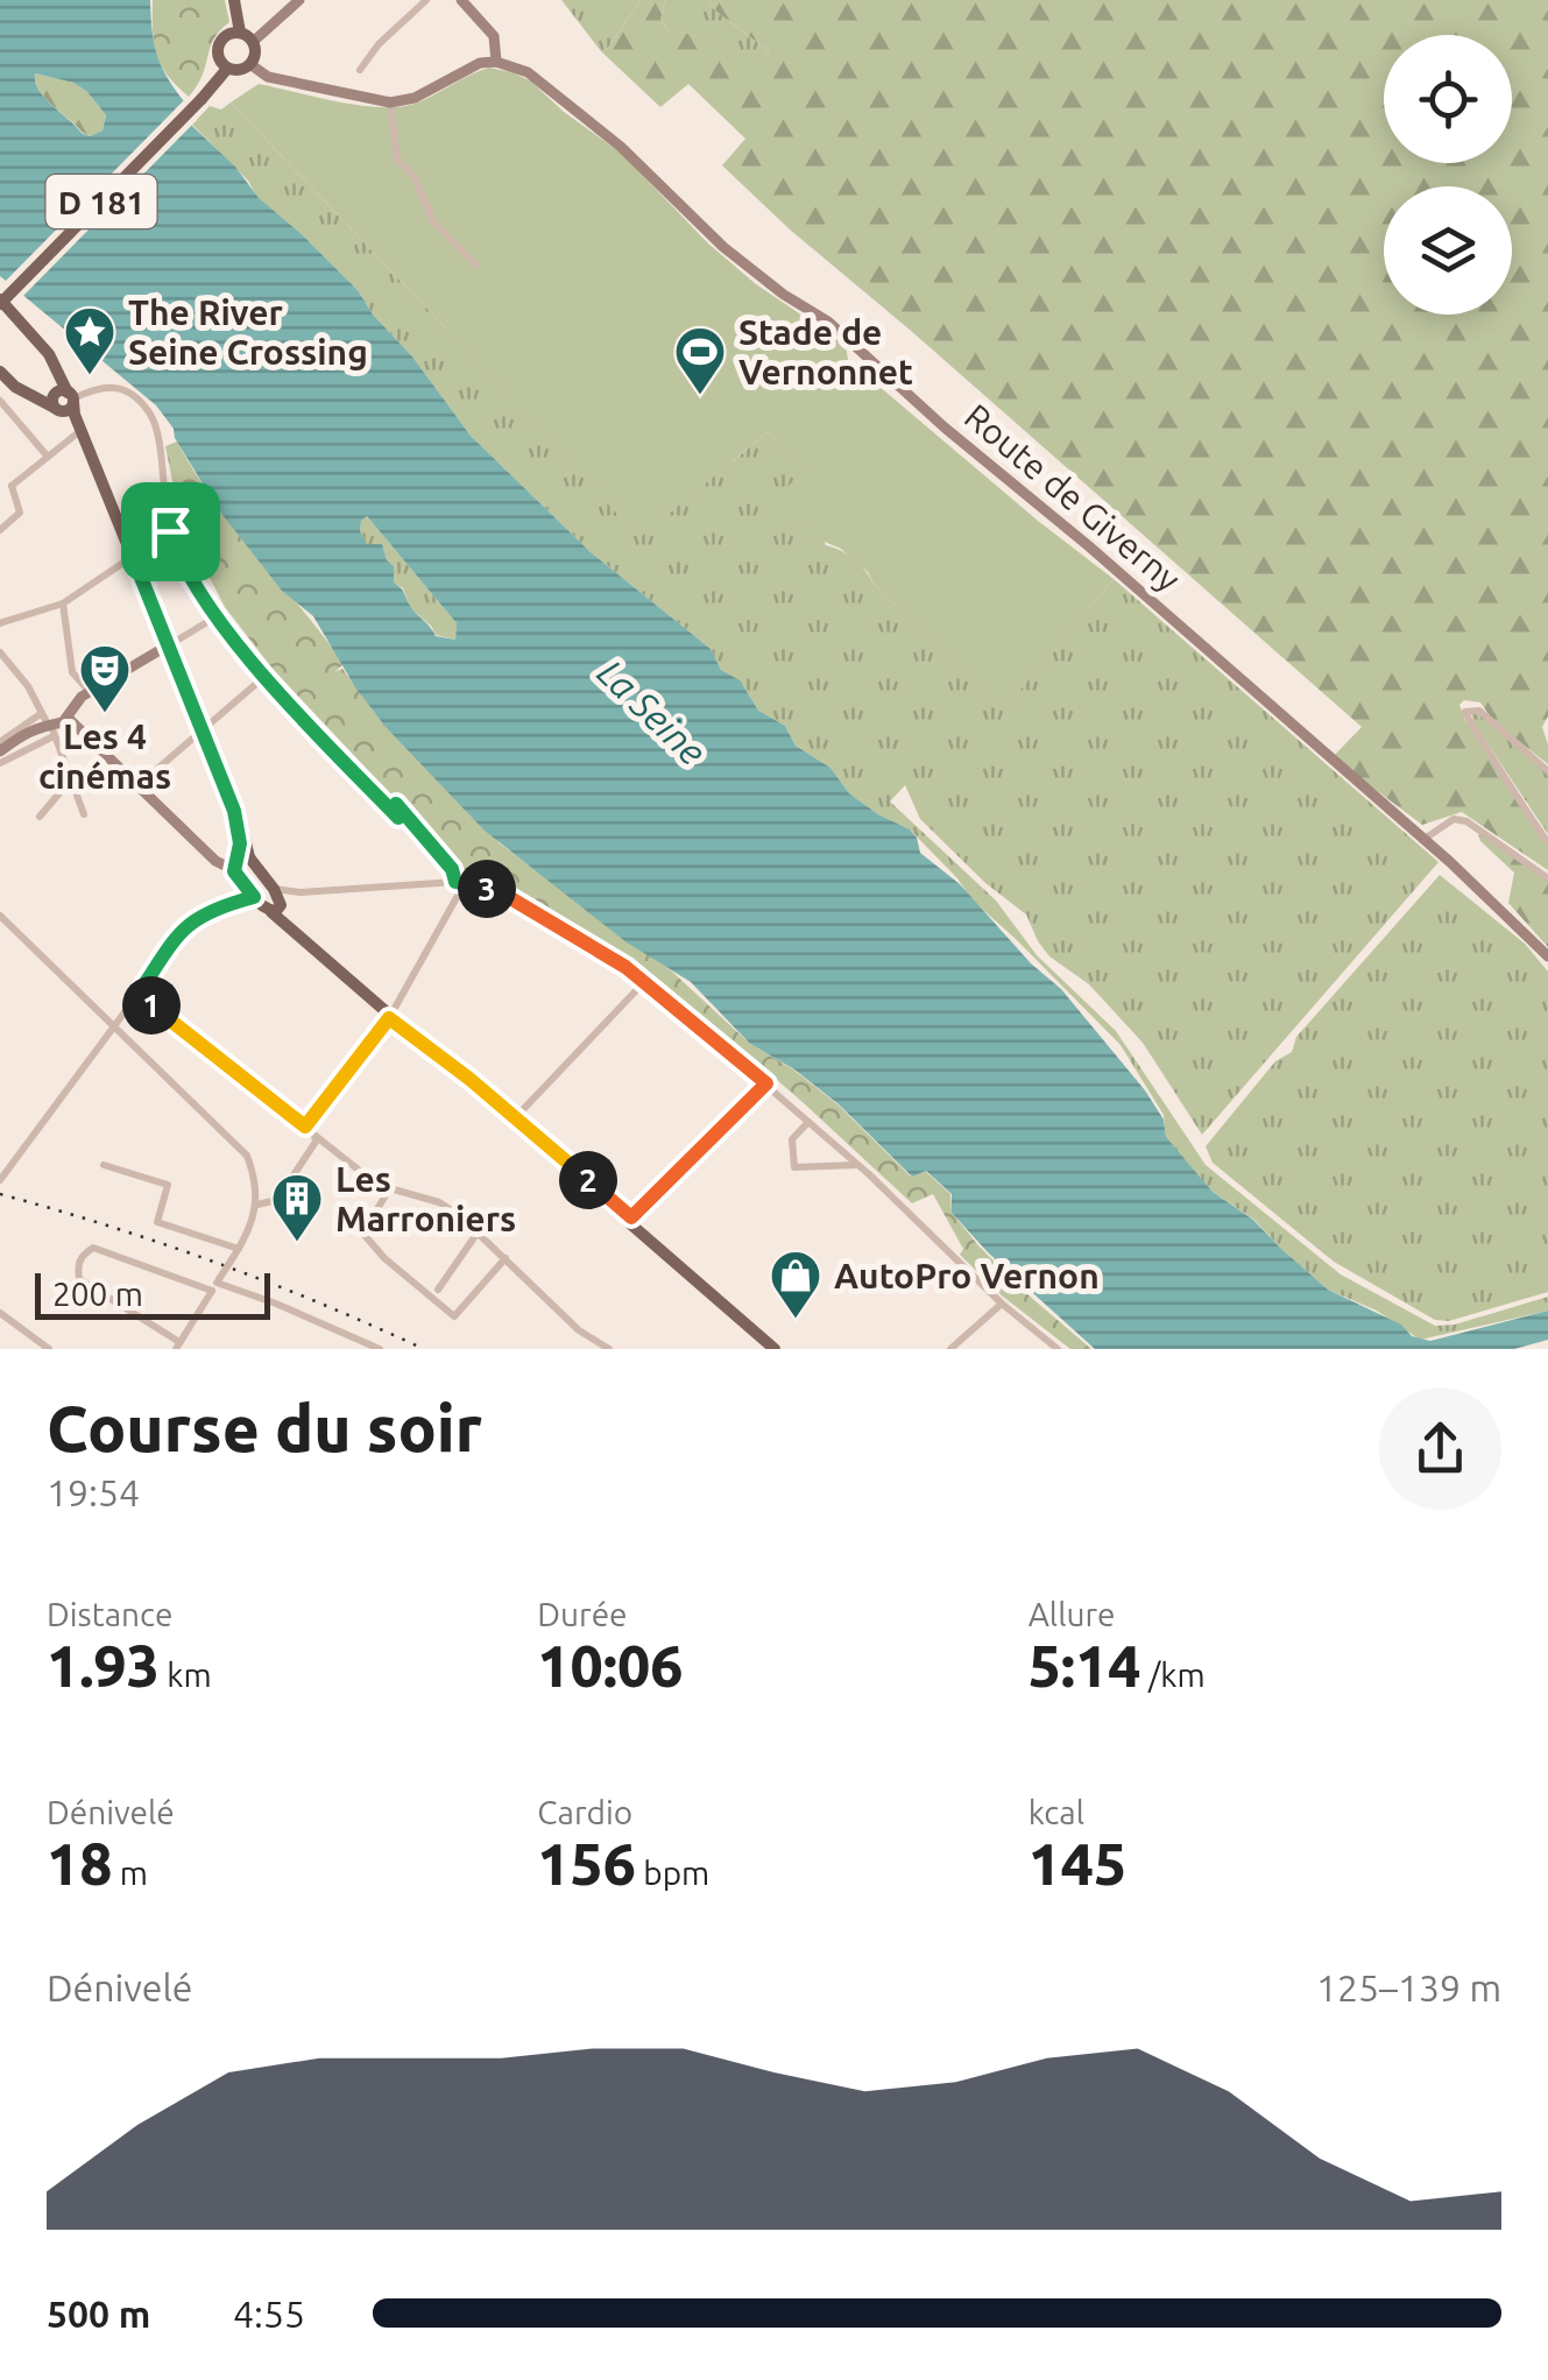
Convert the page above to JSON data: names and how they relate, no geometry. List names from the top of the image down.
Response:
{
  "streets": {
    "main road": ["D 181", "Route de Giverny"]
  },
  "water": ["La Seine"],
  "places": {
    "place": ["The River Seine Crossing"],
    "sports": ["Stade de Vernonnet"],
    "theatre": ["Les 4 cinémas"],
    "building": ["Les Marroniers"],
    "shop": ["AutoPro Vernon"]
  },
  "scale_bar": "200 m",
  "page": {
    "pins": ["3", "1", "2"],
    "scale": "200 m",
    "heading": ["Course du soir", "19:54"],
    "stats": [
      ["Distance", "1.93 km"],
      ["Durée", "10:06"],
      ["Allure", "5:14 /km"],
      ["Dénivelé", "18 m"],
      ["Cardio", "156 bpm"],
      ["kcal", "145"]
    ],
    "chart": ["Dénivelé", "125–139 m"],
    "list": [
      {
        "name": "500 m",
        "note": "4:55"
      }
    ]
  }
}
